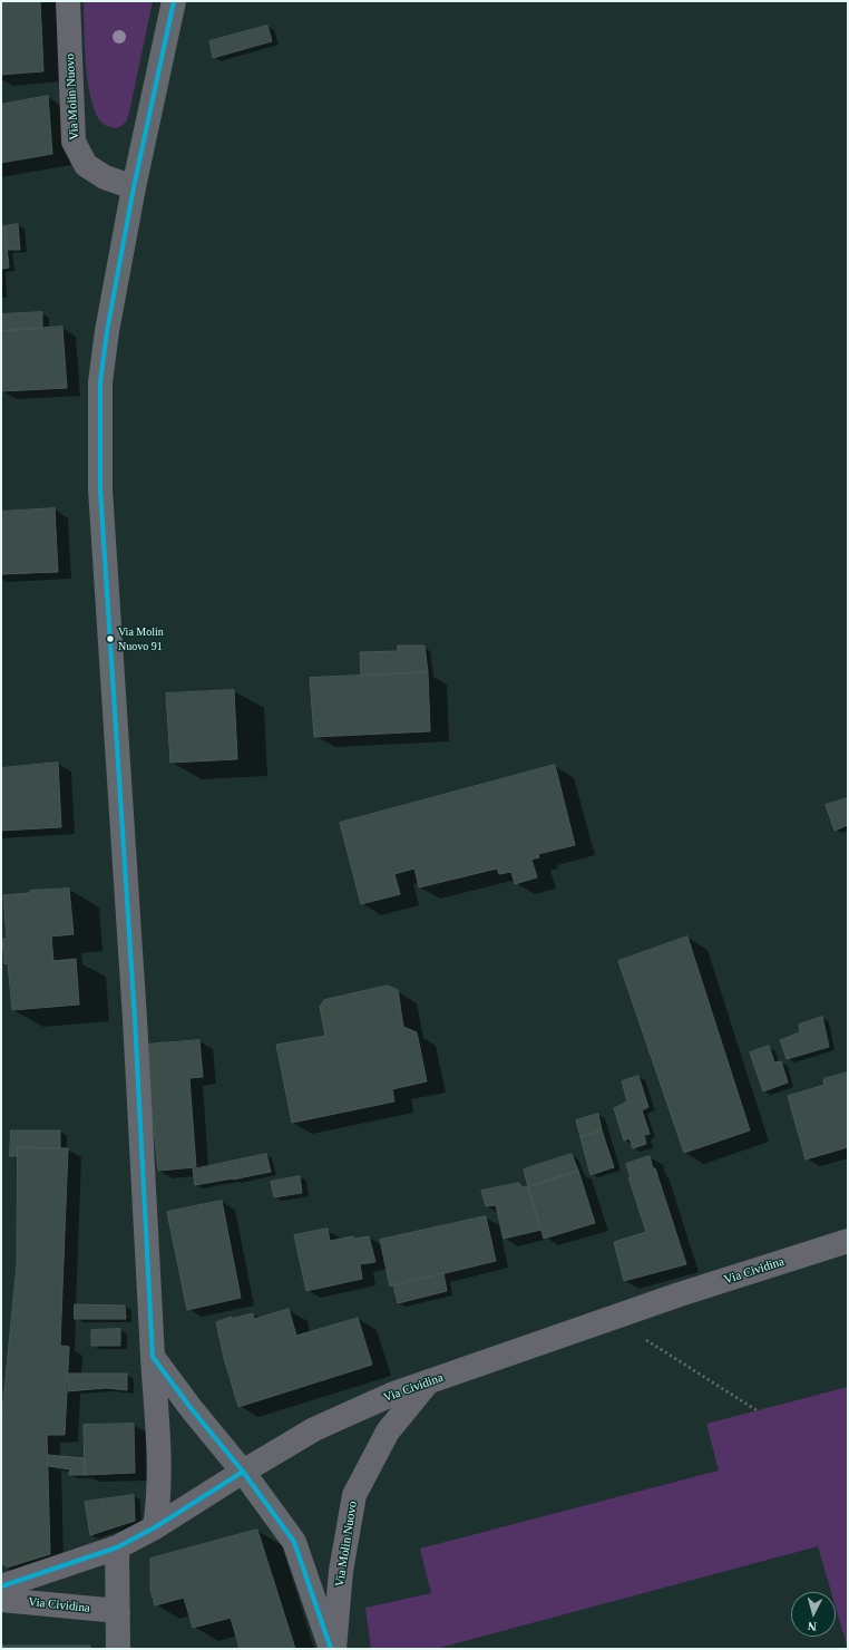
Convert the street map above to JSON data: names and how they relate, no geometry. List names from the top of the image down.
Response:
{
  "streets": {
    "main road": ["Via Molin Nuovo"],
    "street": ["Via Cividina"]
  },
  "crossings": [
    ["Via Molin Nuovo", "Via Cividina"]
  ],
  "places": ["Via Molin Nuovo 91"],
  "north": "bottom"
}
